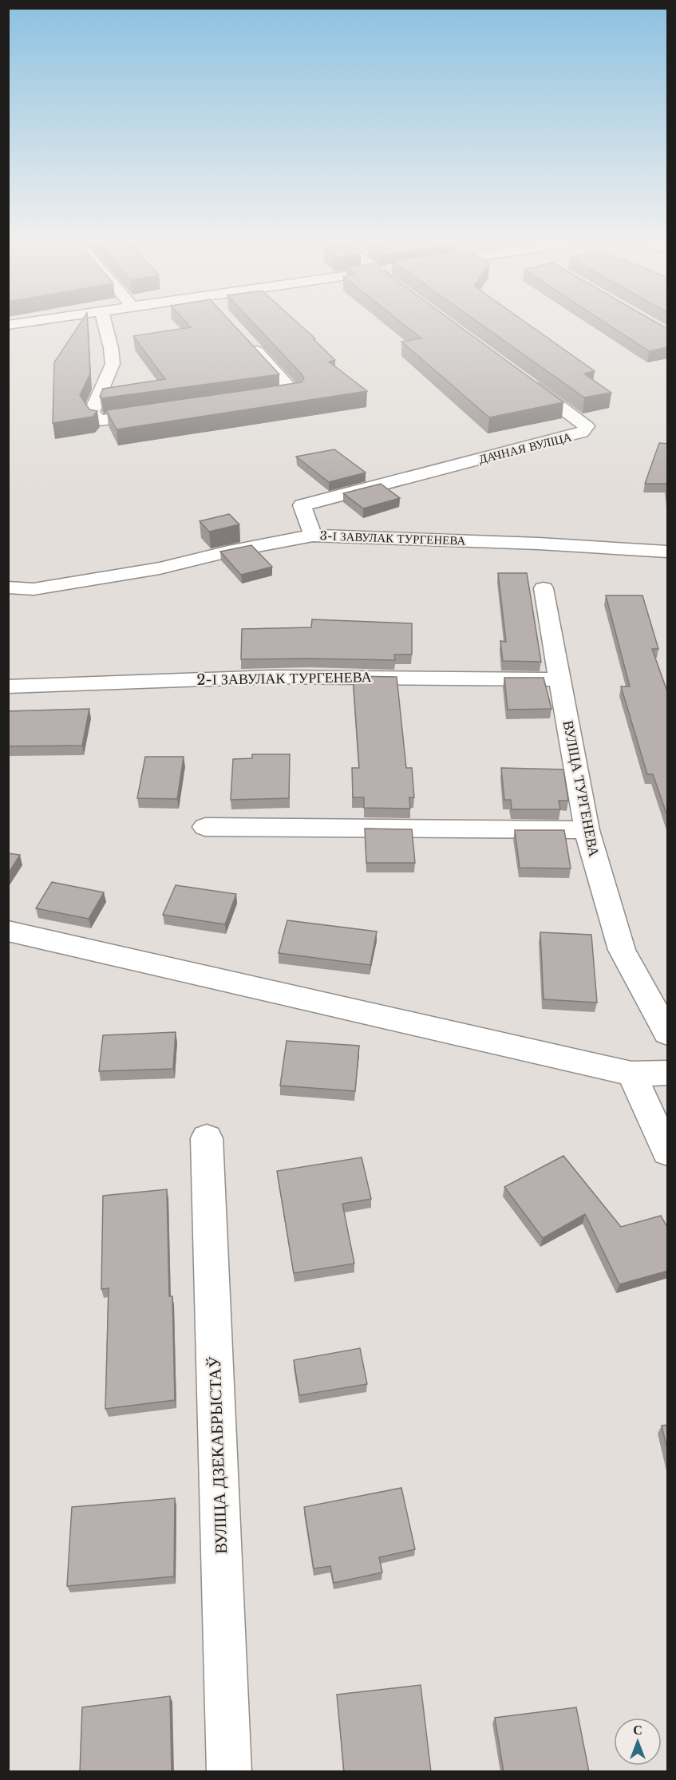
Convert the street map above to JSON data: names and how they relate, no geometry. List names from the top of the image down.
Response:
{
  "streets": {
    "street": [
      "ДАЧНАЯ ВУЛІЦА",
      "3-І ЗАВУЛАК ТУРГЕНЕВА",
      "2-І ЗАВУЛАК ТУРГЕНЕВА",
      "ВУЛІЦА ТУРГЕНЕВА",
      "ВУЛІЦА ДЗЕКАБРЫСТАЎ"
    ]
  },
  "crossings": [
    ["ДАЧНАЯ ВУЛІЦА", "3-І ЗАВУЛАК ТУРГЕНЕВА"],
    ["2-І ЗАВУЛАК ТУРГЕНЕВА", "ВУЛІЦА ТУРГЕНЕВА"]
  ],
  "north": "top"
}
